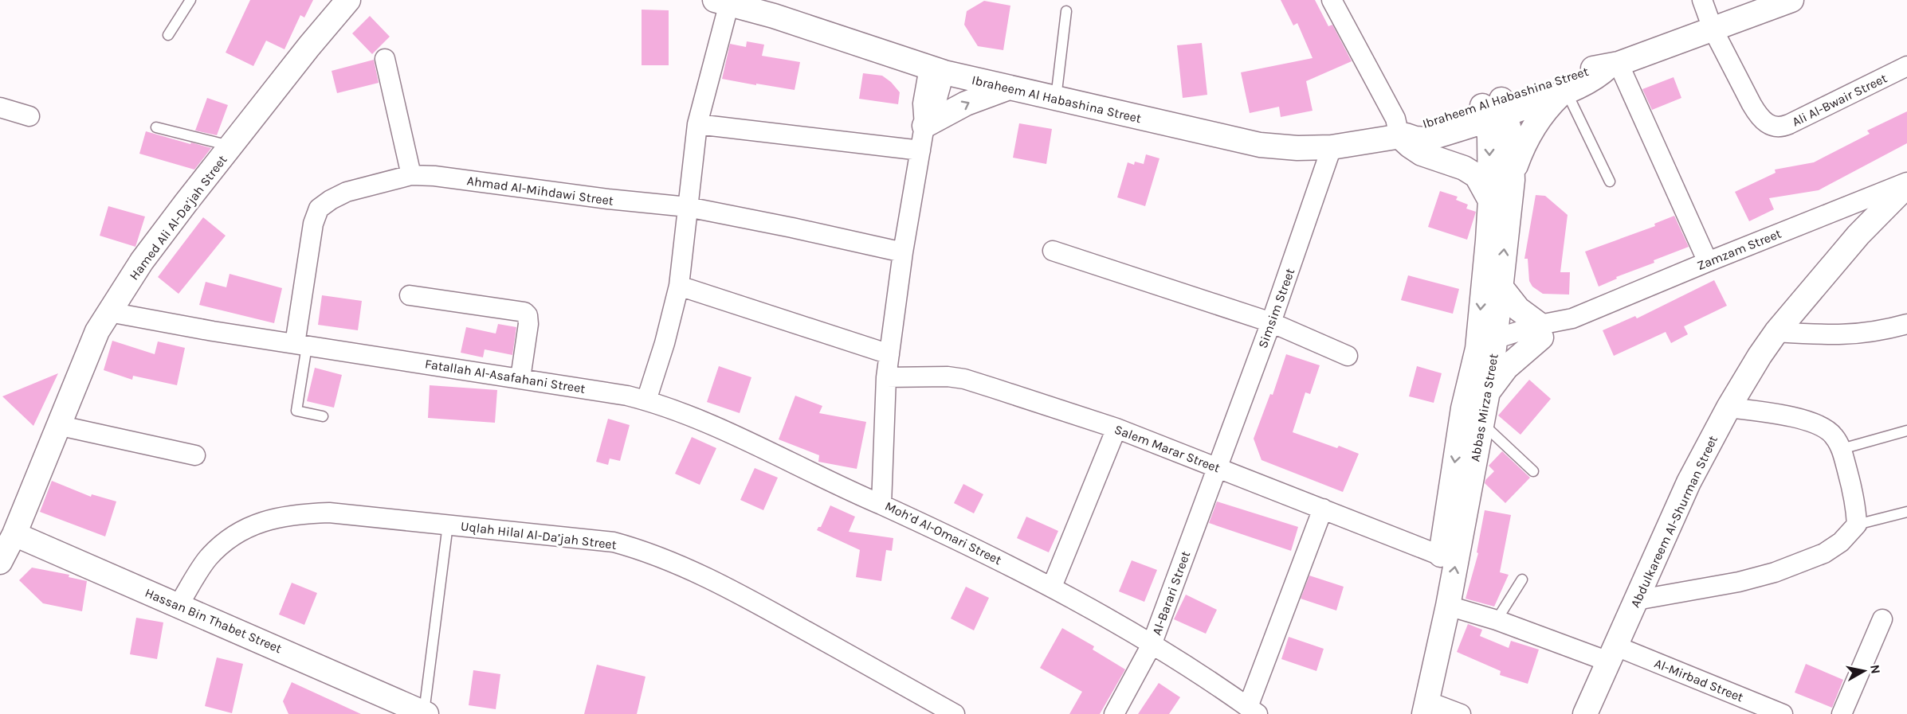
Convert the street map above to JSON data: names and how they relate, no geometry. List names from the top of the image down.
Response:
{
  "streets": {
    "street": [
      "Ibraheem Al Habashina Street",
      "Ali Al-Bwair Street",
      "Ahmad Al-Mihdawi Street",
      "Hamed Ali Al-Da’jah Street",
      "Zamzam Street",
      "Simsim Street",
      "Fatallah Al-Asafahani Street",
      "Abbas Mirza Street",
      "Salem Marar Street",
      "Abdulkareem Al-Shurman Street",
      "Moh’d Al-Omari Street",
      "Uqlah Hilal Al-Da’jah Street",
      "Al-Barari Street",
      "Hassan Bin Thabet Street",
      "Al-Mirbad Street"
    ]
  },
  "crossings": [
    ["Ibraheem Al Habashina Street", "Ali Al-Bwair Street"],
    ["Ibraheem Al Habashina Street", "Simsim Street"],
    ["Ibraheem Al Habashina Street", "Abbas Mirza Street"],
    ["Ibraheem Al Habashina Street", "Moh’d Al-Omari Street"],
    ["Ahmad Al-Mihdawi Street", "Fatallah Al-Asafahani Street"],
    ["Ahmad Al-Mihdawi Street", "Moh’d Al-Omari Street"],
    ["Hamed Ali Al-Da’jah Street", "Fatallah Al-Asafahani Street"],
    ["Hamed Ali Al-Da’jah Street", "Hassan Bin Thabet Street"],
    ["Zamzam Street", "Abbas Mirza Street"],
    ["Zamzam Street", "Abdulkareem Al-Shurman Street"],
    ["Simsim Street", "Salem Marar Street"],
    ["Simsim Street", "Al-Barari Street"],
    ["Fatallah Al-Asafahani Street", "Moh’d Al-Omari Street"],
    ["Abbas Mirza Street", "Salem Marar Street"],
    ["Abbas Mirza Street", "Al-Mirbad Street"],
    ["Salem Marar Street", "Moh’d Al-Omari Street"],
    ["Salem Marar Street", "Al-Barari Street"],
    ["Abdulkareem Al-Shurman Street", "Al-Mirbad Street"],
    ["Moh’d Al-Omari Street", "Al-Barari Street"],
    ["Uqlah Hilal Al-Da’jah Street", "Hassan Bin Thabet Street"]
  ],
  "north": "right"
}
